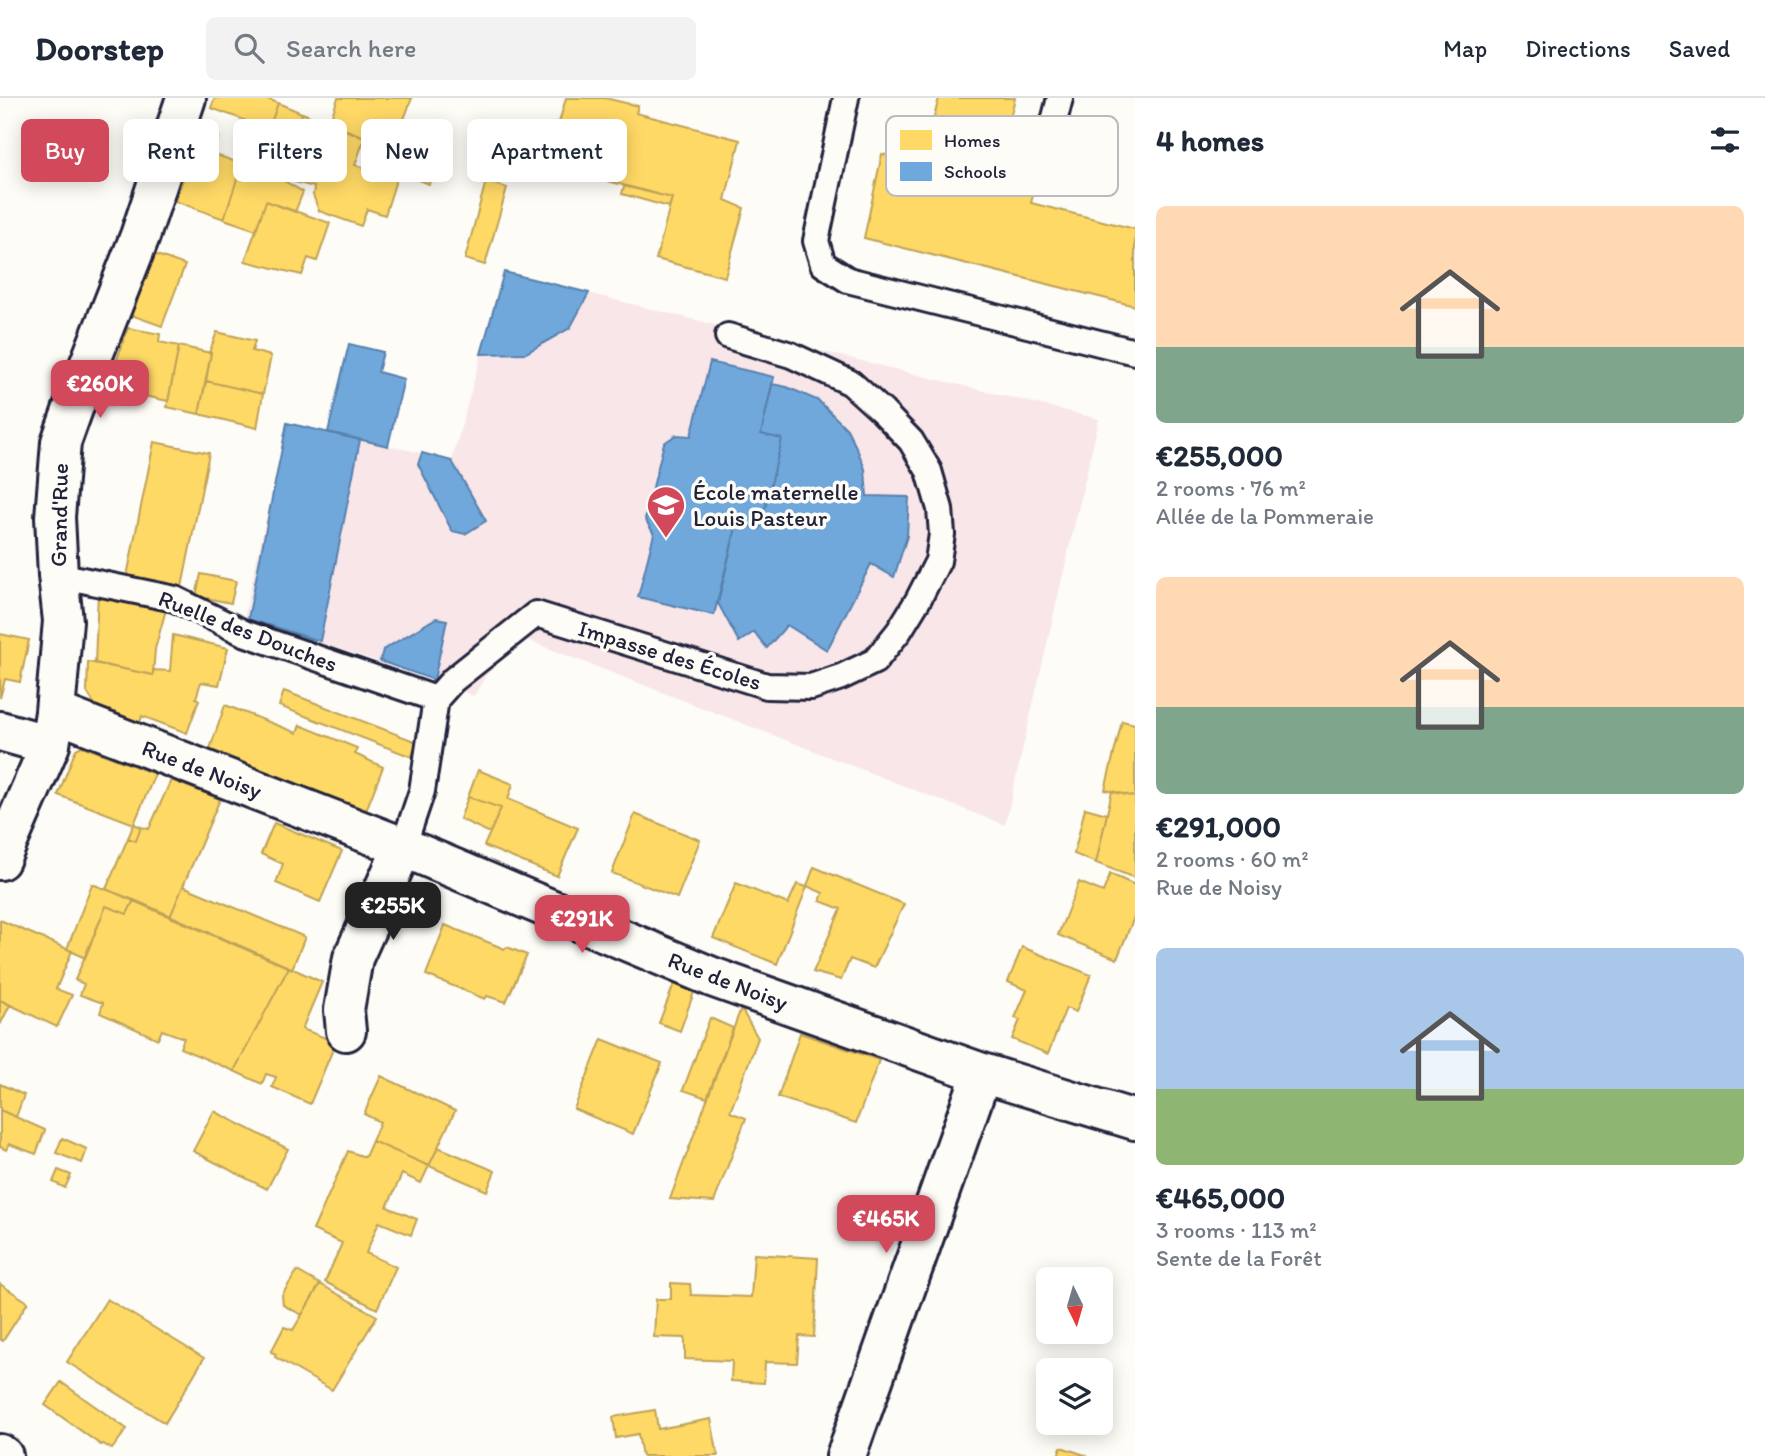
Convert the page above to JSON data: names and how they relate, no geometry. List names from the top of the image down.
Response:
{
  "streets": {
    "street": ["Grand'Rue", "Rue de Noisy"],
    "lane": ["Ruelle des Douches", "Impasse des Écoles"]
  },
  "crossings": [
    ["Grand'Rue", "Ruelle des Douches"],
    ["Grand'Rue", "Rue de Noisy"],
    ["Ruelle des Douches", "Impasse des Écoles"]
  ],
  "places": {
    "school or university": ["École maternelle Louis Pasteur"]
  },
  "legend": ["Homes", "Schools"],
  "north": "bottom",
  "page": {
    "header": "Doorstep",
    "search": "Search here",
    "nav": ["Map", "Directions", "Saved"],
    "heading": "4 homes",
    "chip": [
      "Buy",
      "Rent",
      "Filters",
      "New",
      "Apartment"
    ],
    "list": [
      {
        "name": "€255,000",
        "note": "2 rooms · 76 m² · Allée de la Pommeraie"
      },
      {
        "name": "€291,000",
        "note": "2 rooms · 60 m² · Rue de Noisy"
      },
      {
        "name": "€465,000",
        "note": "3 rooms · 113 m² · Sente de la Forêt"
      }
    ],
    "price": [
      "€260K",
      "€255K",
      "€291K",
      "€465K"
    ]
  }
}
